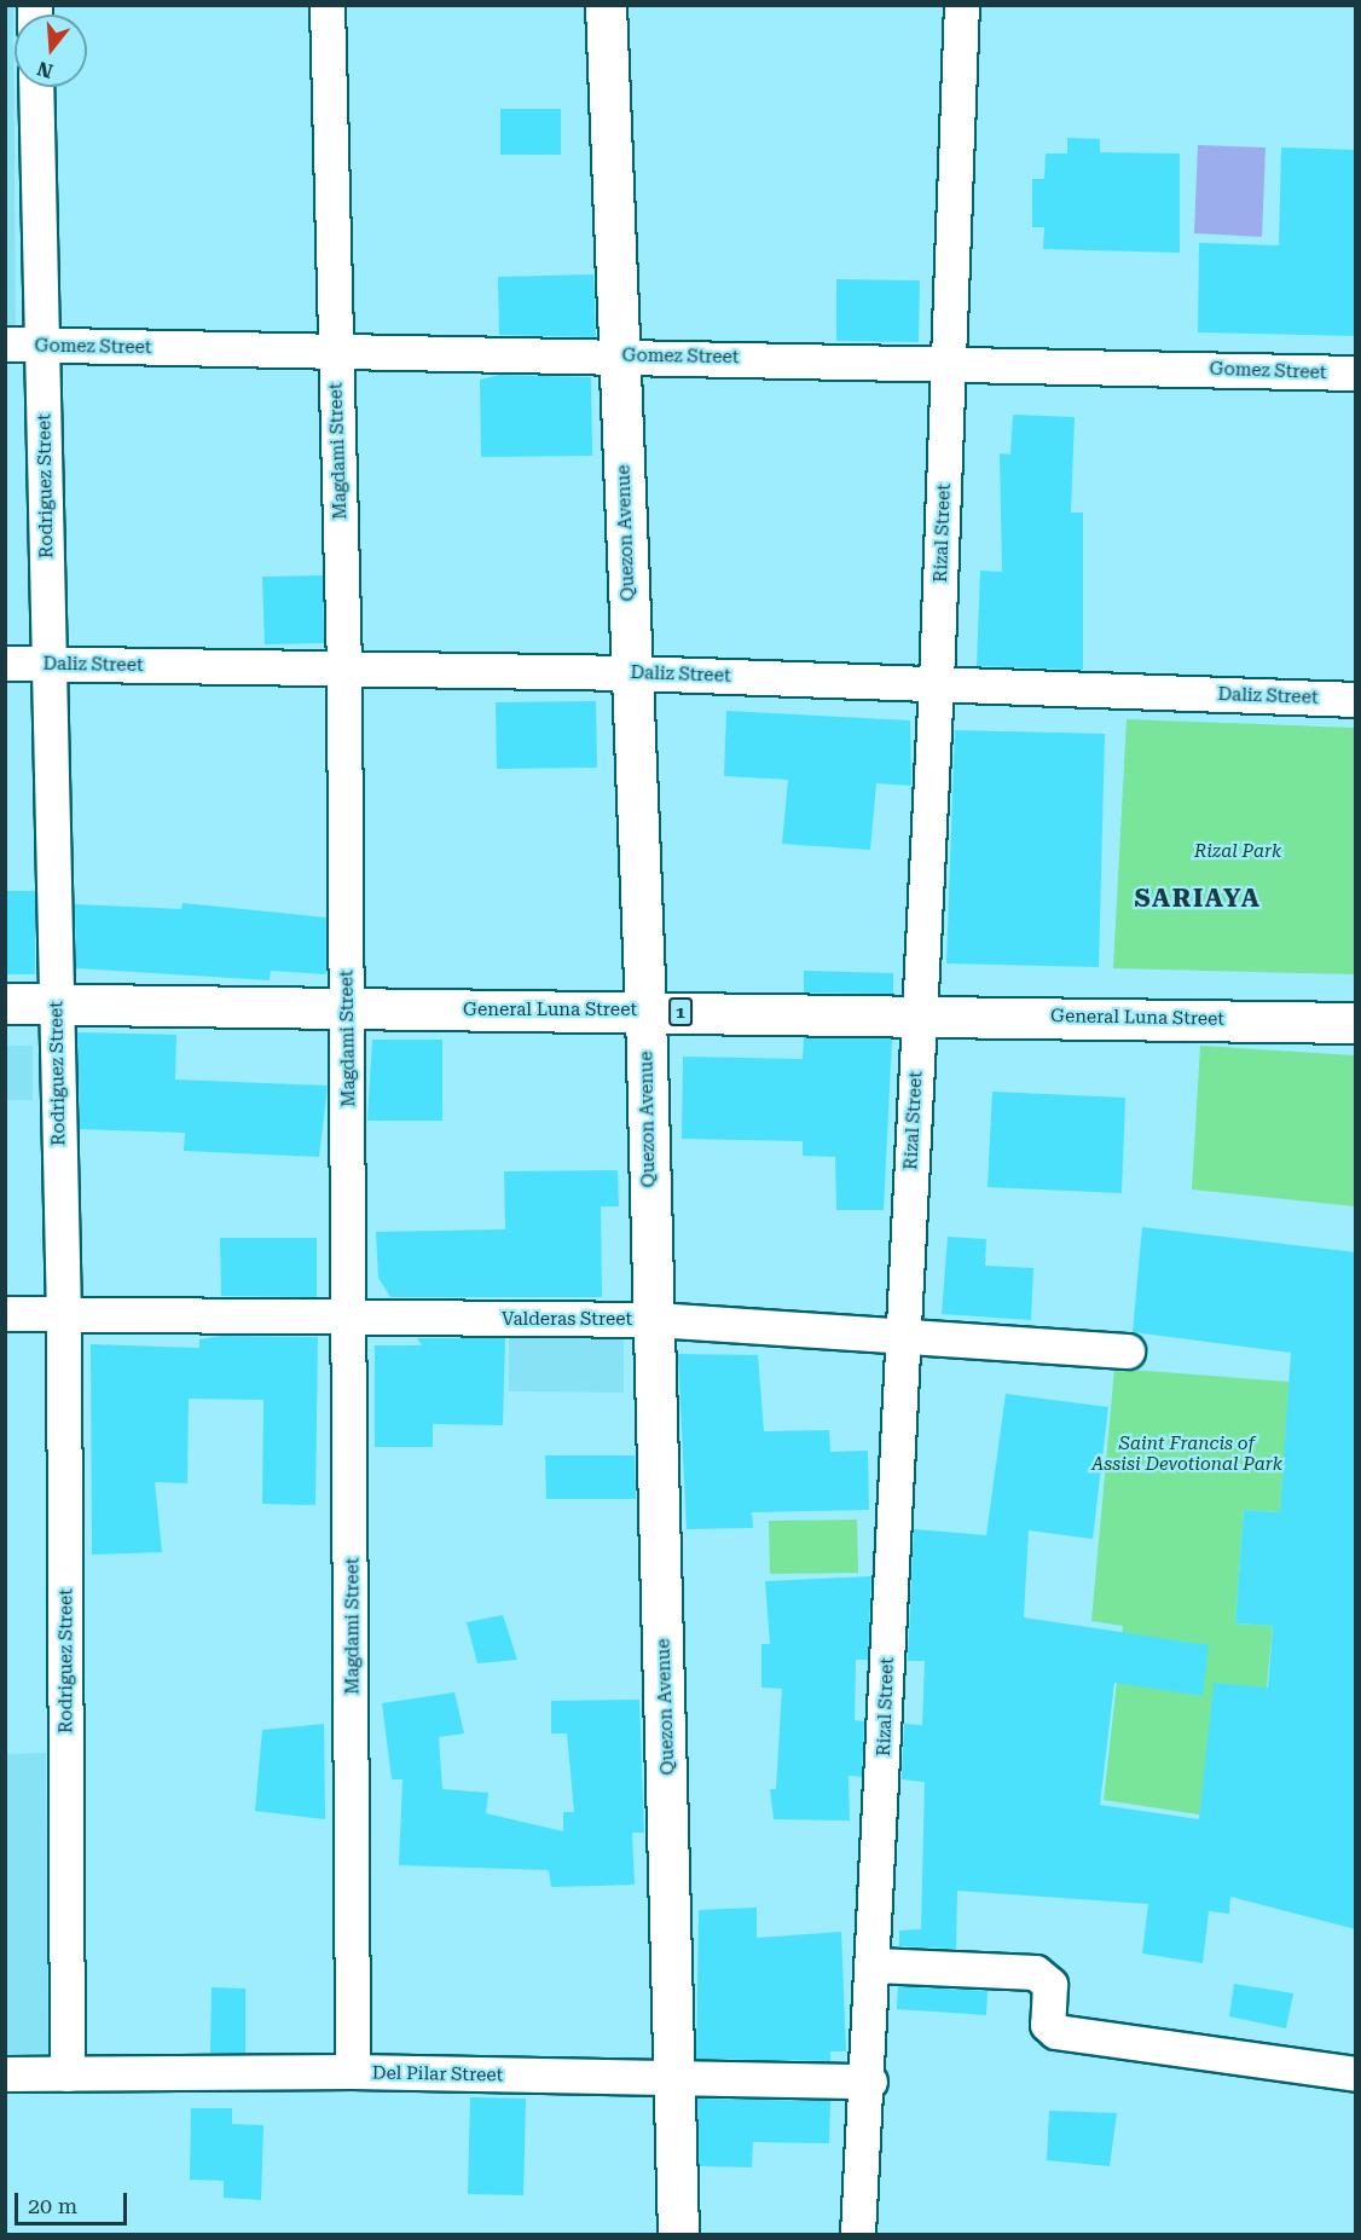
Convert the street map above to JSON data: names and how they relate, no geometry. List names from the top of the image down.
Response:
{
  "streets": {
    "street": [
      "Gomez Street",
      "Magdami Street",
      "Rodriguez Street",
      "Quezon Avenue",
      "Rizal Street",
      "Daliz Street",
      "General Luna Street",
      "1",
      "Valderas Street",
      "Del Pilar Street"
    ]
  },
  "crossings": [
    ["Gomez Street", "Magdami Street"],
    ["Gomez Street", "Rodriguez Street"],
    ["Gomez Street", "Quezon Avenue"],
    ["Gomez Street", "Rizal Street"],
    ["Magdami Street", "Daliz Street"],
    ["Magdami Street", "General Luna Street"],
    ["Magdami Street", "Valderas Street"],
    ["Magdami Street", "Del Pilar Street"],
    ["Rodriguez Street", "Daliz Street"],
    ["Rodriguez Street", "General Luna Street"],
    ["Rodriguez Street", "Valderas Street"],
    ["Rodriguez Street", "Del Pilar Street"],
    ["Quezon Avenue", "Daliz Street"],
    ["Quezon Avenue", "General Luna Street"],
    ["Quezon Avenue", "Valderas Street"],
    ["Quezon Avenue", "Del Pilar Street"],
    ["Rizal Street", "Daliz Street"],
    ["Rizal Street", "General Luna Street"],
    ["Rizal Street", "Valderas Street"],
    ["Rizal Street", "Del Pilar Street"]
  ],
  "districts": ["SARIAYA"],
  "parks": ["Rizal Park", "Saint Francis of Assisi Devotional Park"],
  "scale_bar": "20 m",
  "north": "bottom"
}
